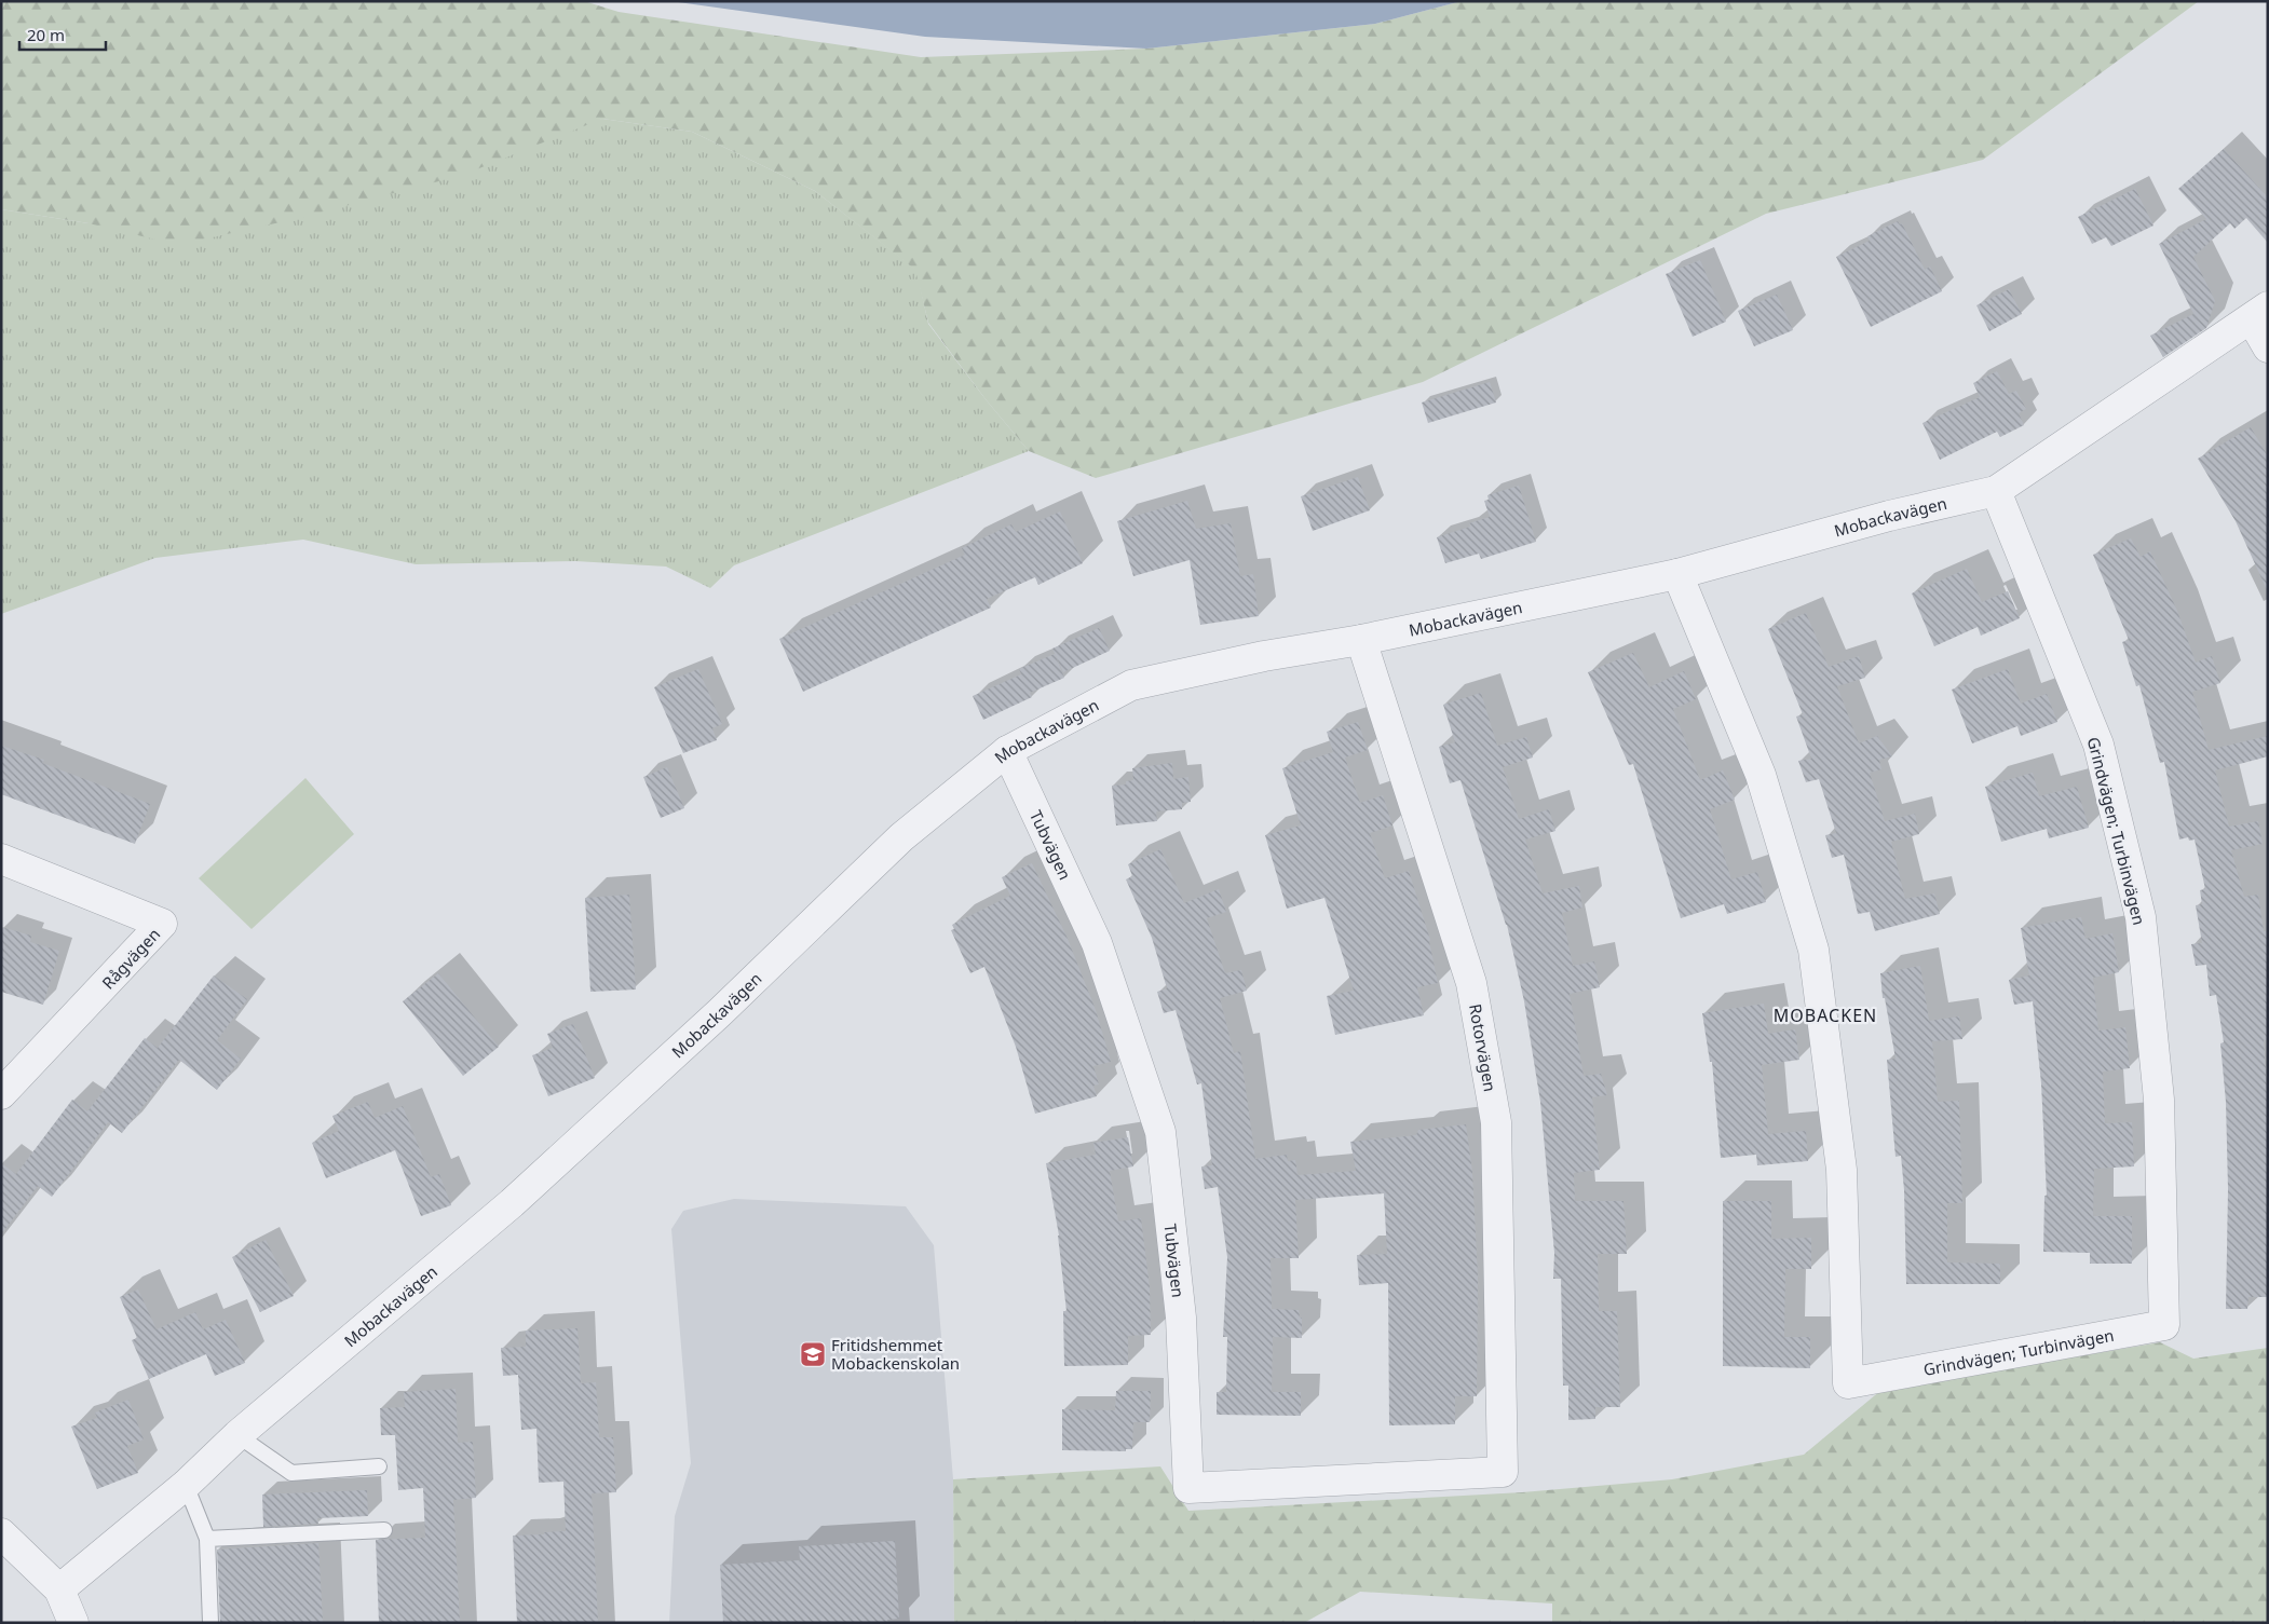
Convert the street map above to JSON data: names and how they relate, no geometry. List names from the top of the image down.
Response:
{
  "streets": {
    "street": [
      "Mobackavägen",
      "Grindvägen; Turbinvägen",
      "Tubvägen",
      "Rågvägen",
      "Rotorvägen"
    ]
  },
  "crossings": [
    ["Mobackavägen", "Grindvägen; Turbinvägen"],
    ["Mobackavägen", "Tubvägen"],
    ["Mobackavägen", "Rotorvägen"],
    ["Tubvägen", "Rotorvägen"]
  ],
  "districts": ["MOBACKEN"],
  "places": {
    "school or university": ["Fritidshemmet Mobackenskolan"]
  },
  "scale_bar": "20 m"
}
